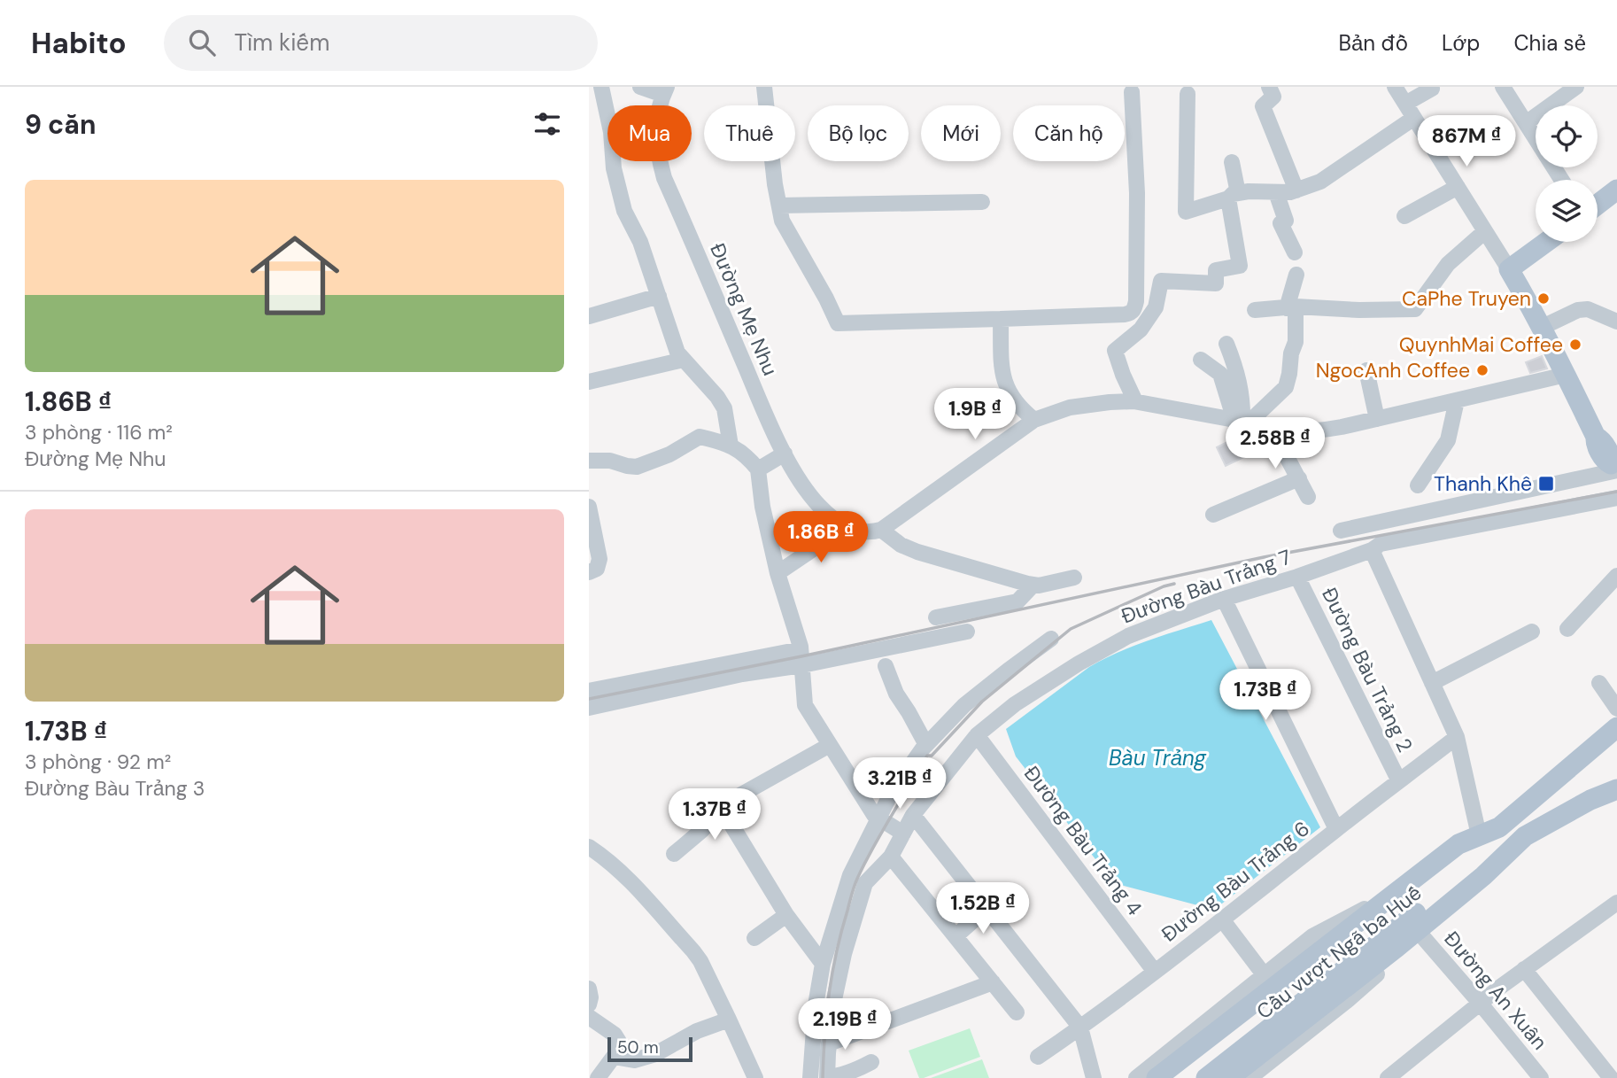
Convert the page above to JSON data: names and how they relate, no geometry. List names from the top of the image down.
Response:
{
  "streets": {
    "main road": ["Cầu vượt Ngã ba Huế"],
    "street": [
      "Đường Mẹ Nhu",
      "Đường Bàu Trảng 7",
      "Đường Bàu Trảng 2",
      "Đường Bàu Trảng 4",
      "Đường Bàu Trảng 6",
      "Đường An Xuân"
    ]
  },
  "crossings": [
    ["Đường Bàu Trảng 7", "Đường Bàu Trảng 2"],
    ["Đường Bàu Trảng 7", "Đường Bàu Trảng 4"],
    ["Đường Bàu Trảng 2", "Đường Bàu Trảng 6"],
    ["Đường Bàu Trảng 4", "Đường Bàu Trảng 6"],
    ["Cầu vượt Ngã ba Huế", "Đường An Xuân"]
  ],
  "water": ["Bàu Trảng"],
  "places": {
    "other": ["CaPhe Truyen", "QuynhMai Coffee", "NgocAnh Coffee"],
    "transit": ["Thanh Khê"]
  },
  "scale_bar": "50 m",
  "page": {
    "header": "Habito",
    "search": "Tìm kiếm",
    "nav": ["Bản đồ", "Lớp", "Chia sẻ"],
    "heading": "9 căn",
    "chip": [
      "Mua",
      "Thuê",
      "Bộ lọc",
      "Mới",
      "Căn hộ"
    ],
    "price": [
      "867M ₫",
      "1.9B ₫",
      "2.58B ₫",
      "1.86B ₫",
      "1.73B ₫",
      "3.21B ₫",
      "1.37B ₫",
      "1.52B ₫",
      "2.19B ₫"
    ],
    "list": [
      {
        "name": "1.86B ₫",
        "note": "3 phòng · 116 m² · Đường Mẹ Nhu"
      },
      {
        "name": "1.73B ₫",
        "note": "3 phòng · 92 m² · Đường Bàu Trảng 3"
      }
    ],
    "scale": "50 m"
  }
}
